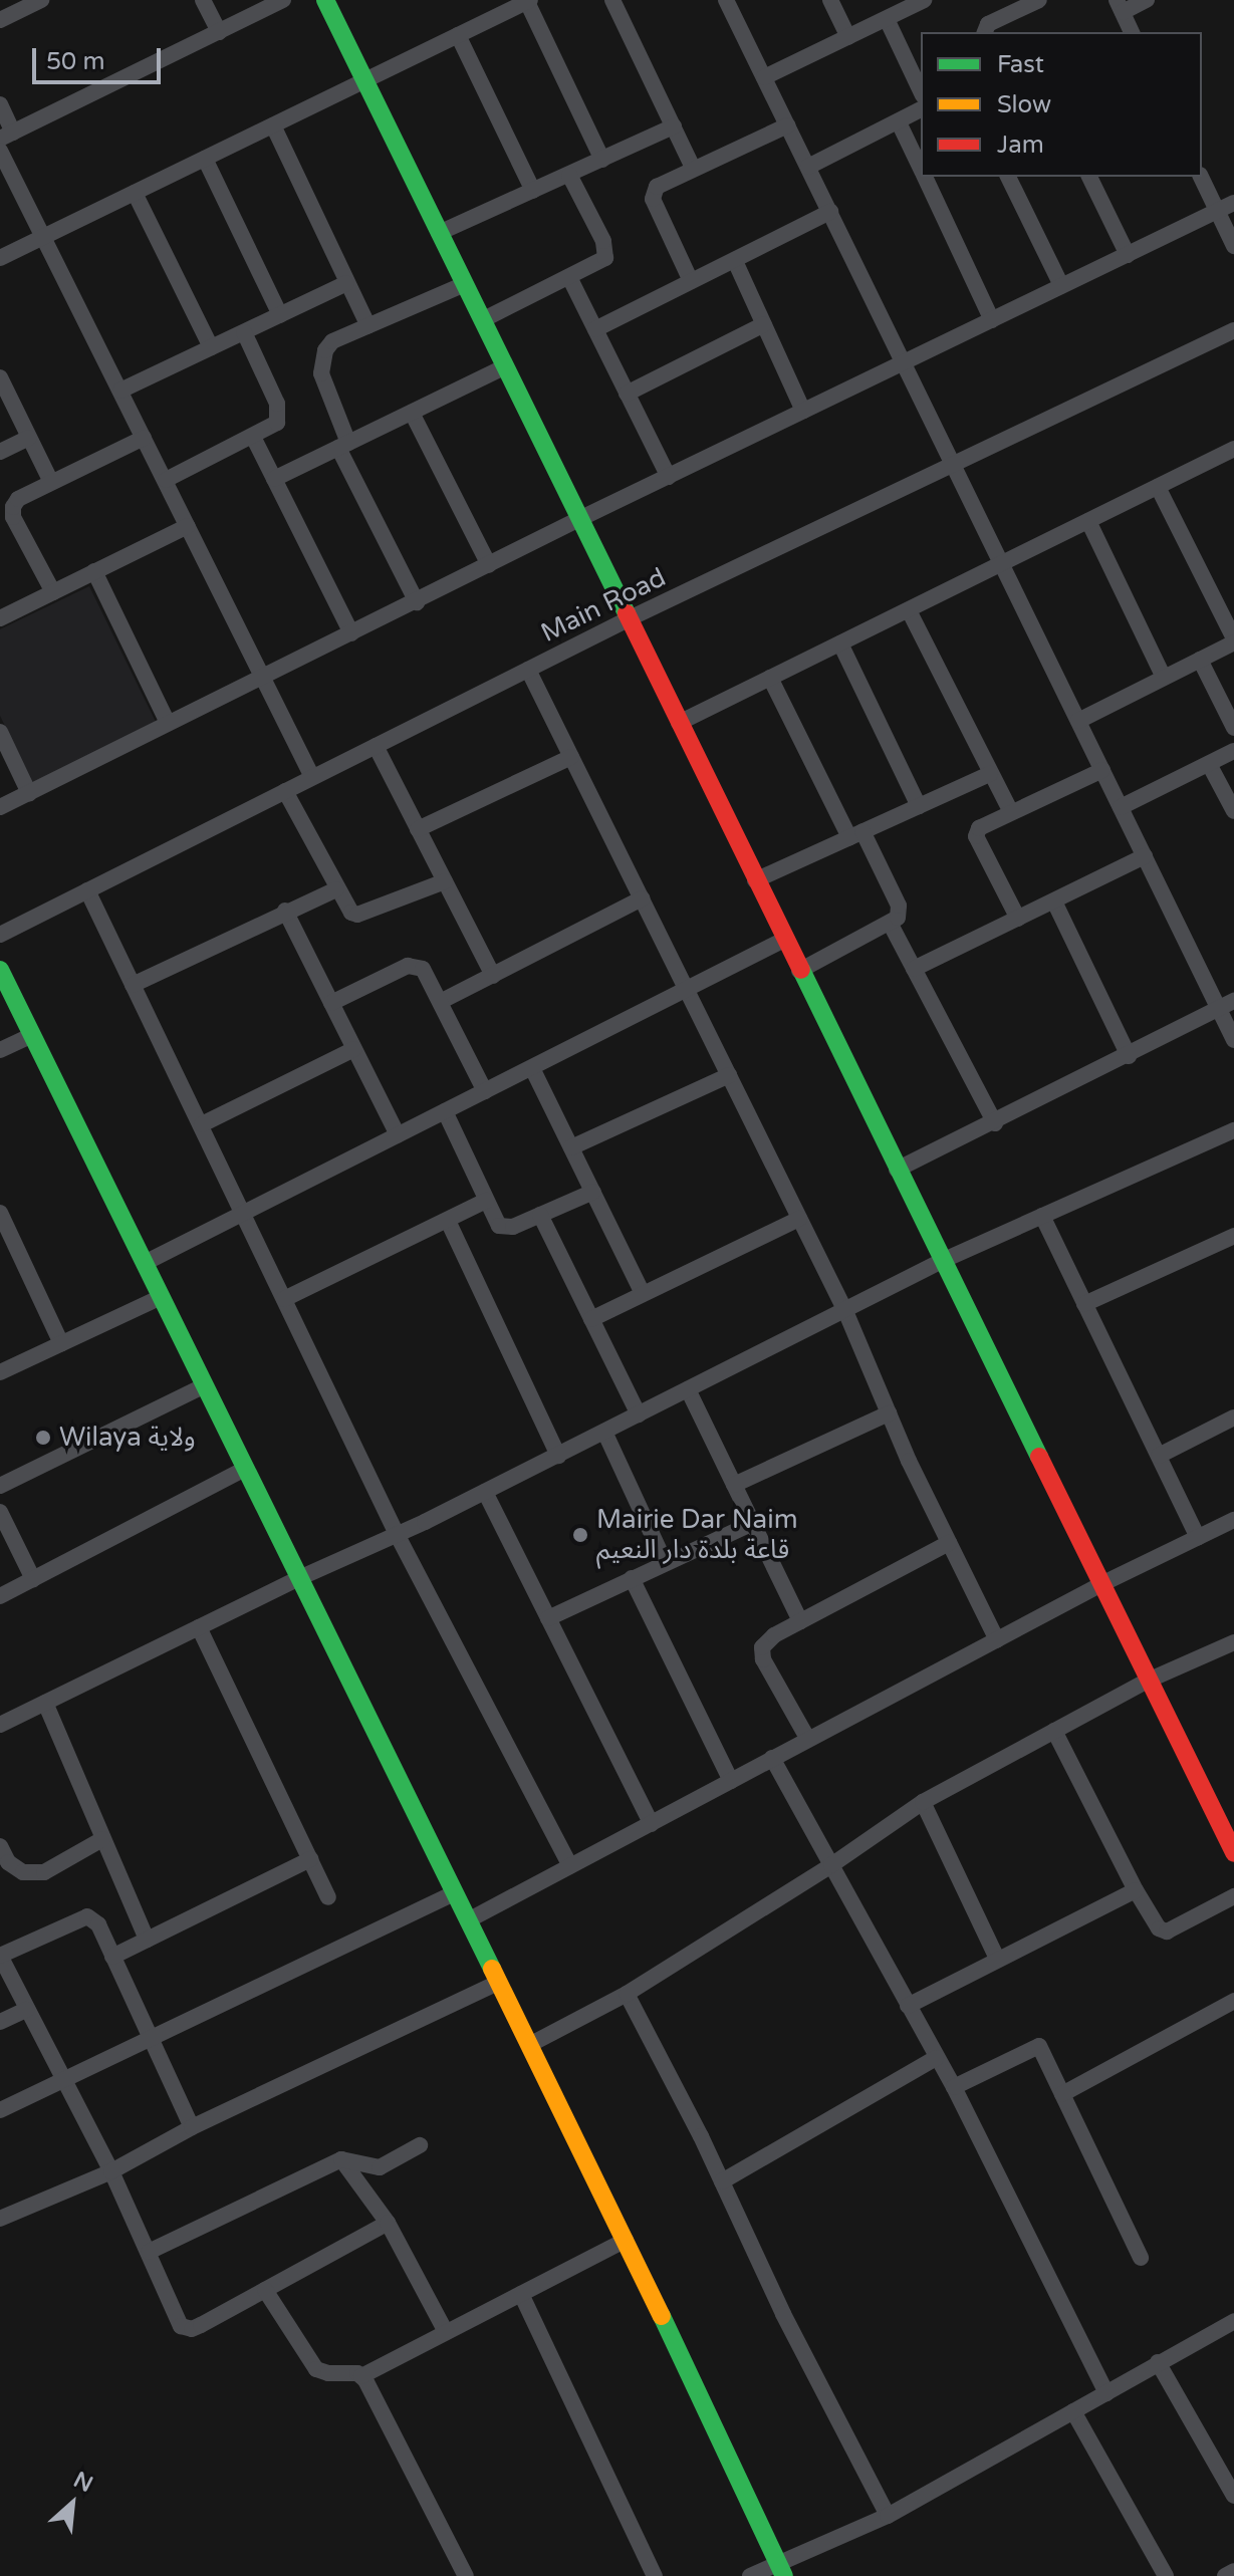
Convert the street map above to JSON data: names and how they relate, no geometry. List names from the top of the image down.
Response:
{
  "streets": {
    "street": ["Main Road"]
  },
  "places": ["Wilaya ولاية", "Mairie Dar Naim قاعة بلدة دار النعيم"],
  "legend": ["Fast", "Slow", "Jam"],
  "scale_bar": "50 m",
  "north": "top right"
}
